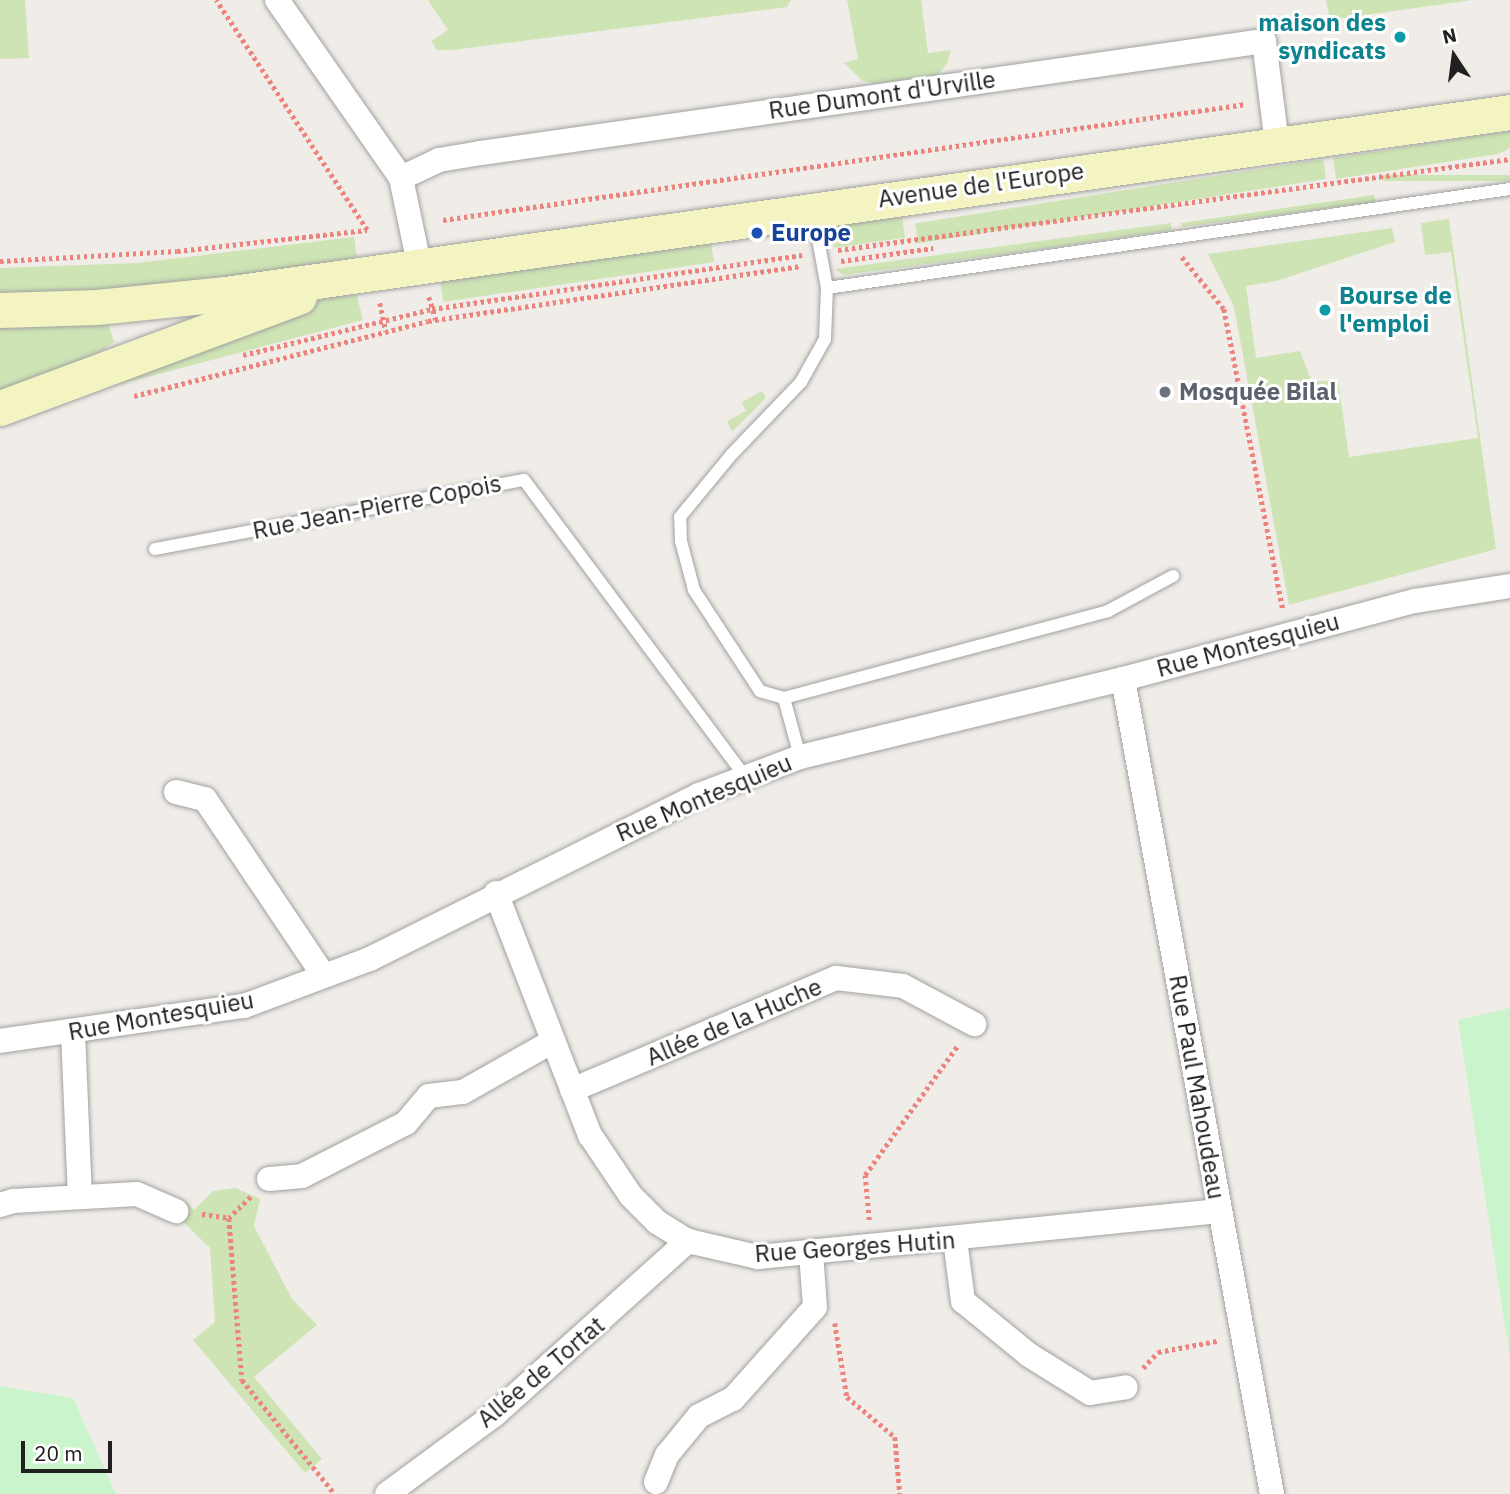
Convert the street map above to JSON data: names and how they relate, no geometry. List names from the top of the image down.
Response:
{
  "streets": {
    "street": [
      "Rue Dumont d'Urville",
      "Avenue de l'Europe",
      "Rue Montesquieu",
      "Allée de la Huche",
      "Rue Paul Mahoudeau",
      "Rue Georges Hutin",
      "Allée de Tortat"
    ],
    "lane": ["Rue Jean-Pierre Copois"]
  },
  "crossings": [
    ["Rue Dumont d'Urville", "Avenue de l'Europe"],
    ["Rue Jean-Pierre Copois", "Rue Montesquieu"],
    ["Rue Montesquieu", "Rue Paul Mahoudeau"],
    ["Rue Montesquieu", "Rue Georges Hutin"],
    ["Allée de la Huche", "Rue Georges Hutin"],
    ["Rue Paul Mahoudeau", "Rue Georges Hutin"],
    ["Rue Georges Hutin", "Allée de Tortat"]
  ],
  "places": [
    "maison des syndicats",
    "Europe",
    "Bourse de l'emploi",
    "Mosquée Bilal"
  ],
  "scale_bar": "20 m",
  "north": "top"
}
